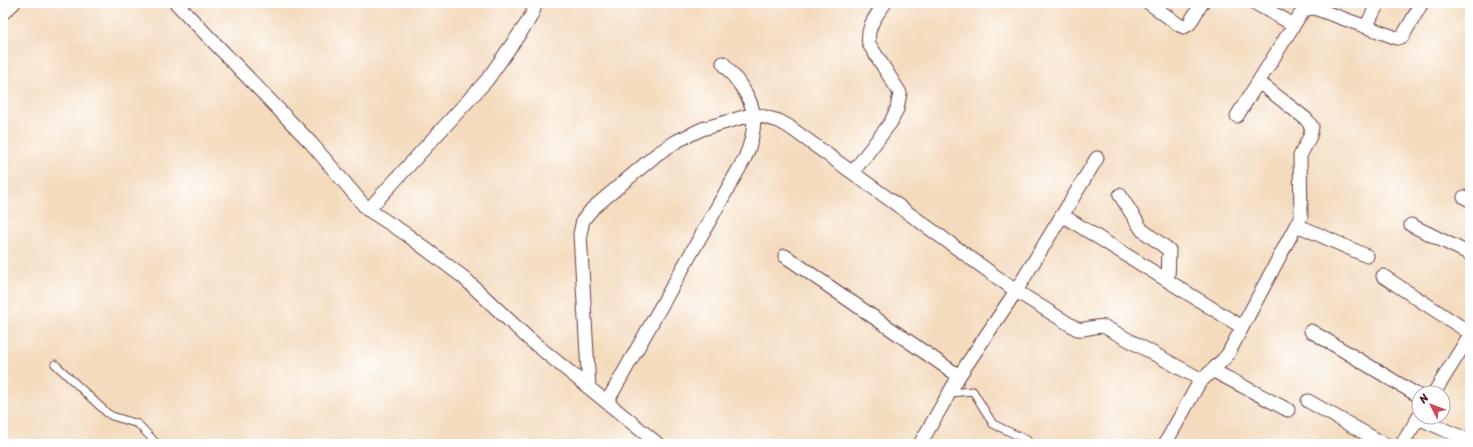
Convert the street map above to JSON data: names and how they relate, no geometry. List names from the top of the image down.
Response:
{
  "north": "top left"
}
